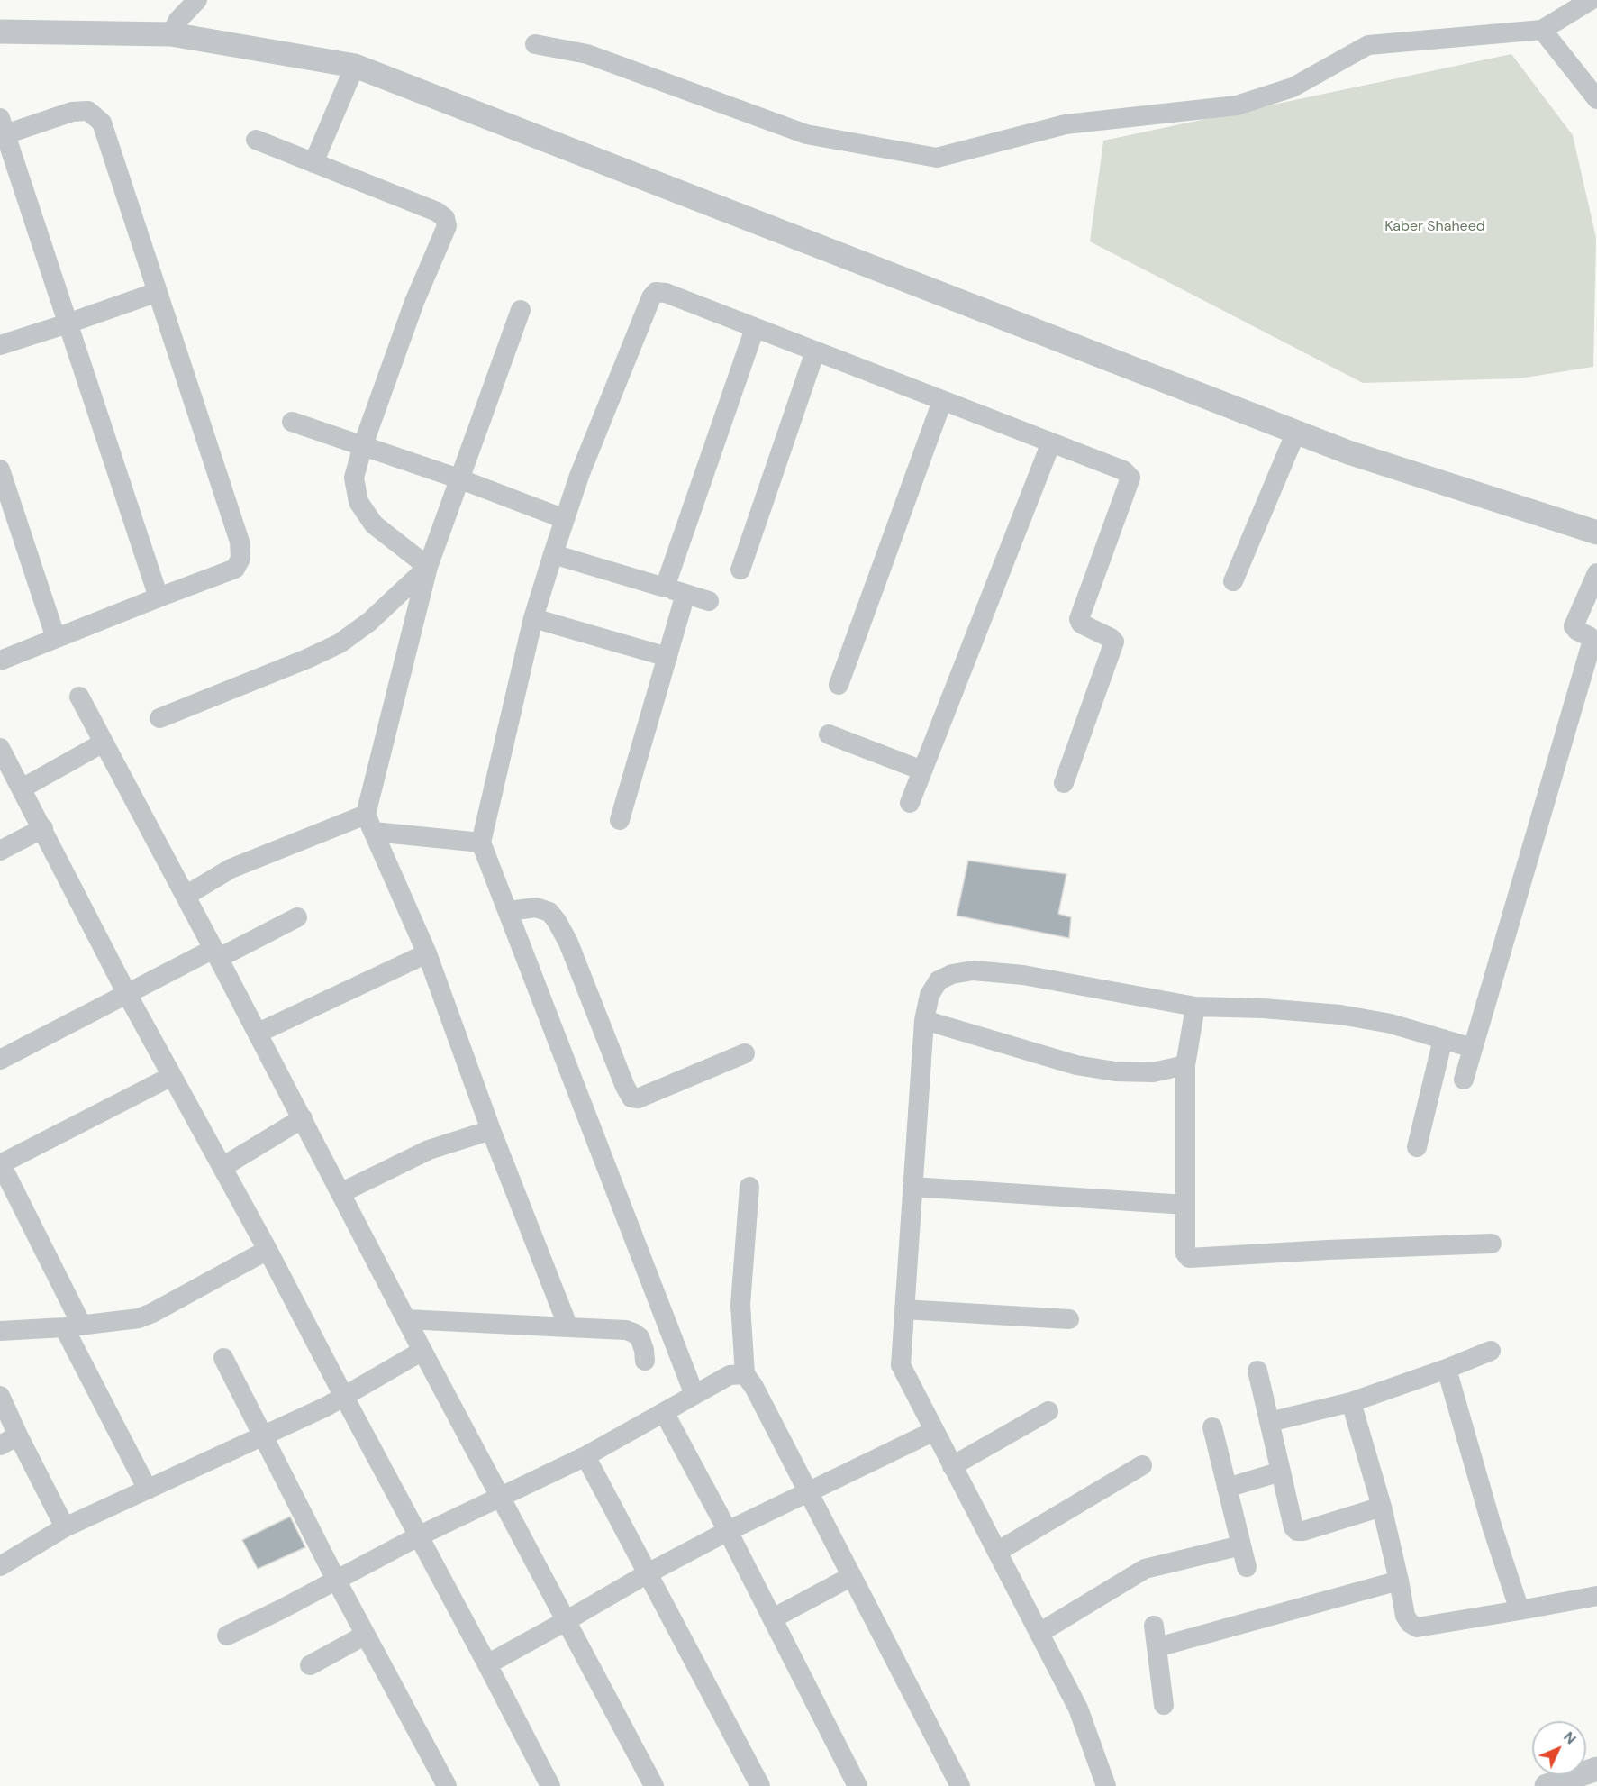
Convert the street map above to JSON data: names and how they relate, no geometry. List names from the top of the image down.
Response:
{
  "parks": ["Kaber Shaheed"],
  "north": "top right"
}
